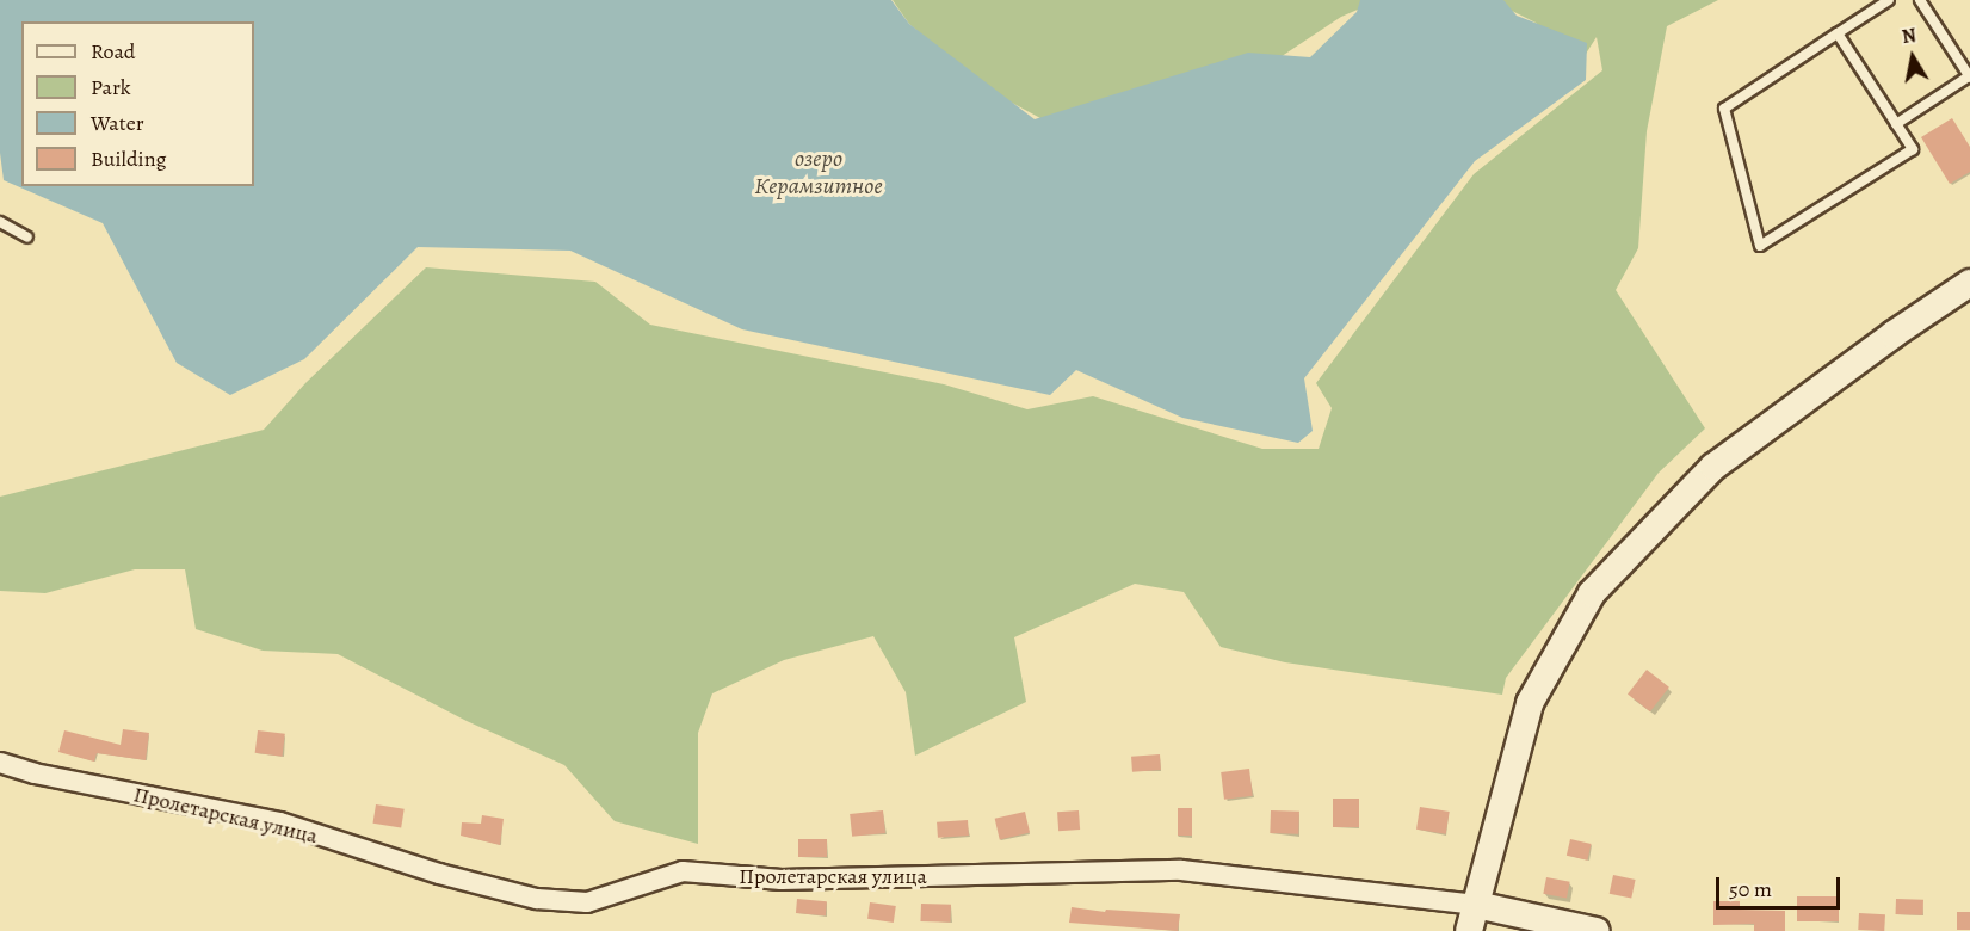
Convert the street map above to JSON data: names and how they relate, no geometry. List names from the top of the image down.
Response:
{
  "streets": {
    "street": ["Пролетарская улица"]
  },
  "water": ["озеро Керамзитное"],
  "legend": [
    "Road",
    "Park",
    "Water",
    "Building"
  ],
  "scale_bar": "50 m",
  "north": "top"
}
